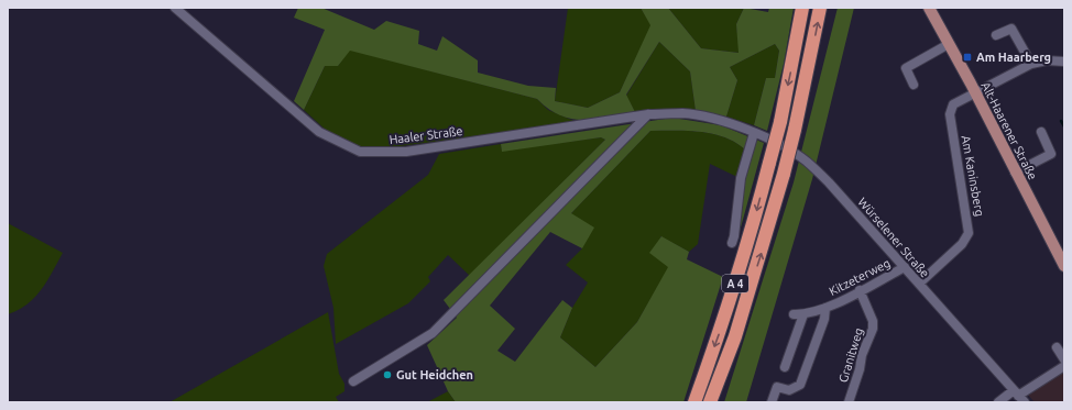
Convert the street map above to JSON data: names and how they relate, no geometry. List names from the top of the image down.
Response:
{
  "streets": {
    "highway": ["A 4"],
    "main road": ["Alt-Haarener Straße"],
    "street": [
      "Haaler Straße",
      "Am Kaninsberg",
      "Würselener Straße",
      "Kitzeterweg",
      "Granitweg"
    ]
  },
  "crossings": [
    ["Alt-Haarener Straße", "Am Kaninsberg"],
    ["Haaler Straße", "Würselener Straße"],
    ["Am Kaninsberg", "Würselener Straße"],
    ["Würselener Straße", "Kitzeterweg"],
    ["Kitzeterweg", "Granitweg"]
  ],
  "places": {
    "transit": ["Am Haarberg"],
    "other": ["Gut Heidchen"]
  }
}
